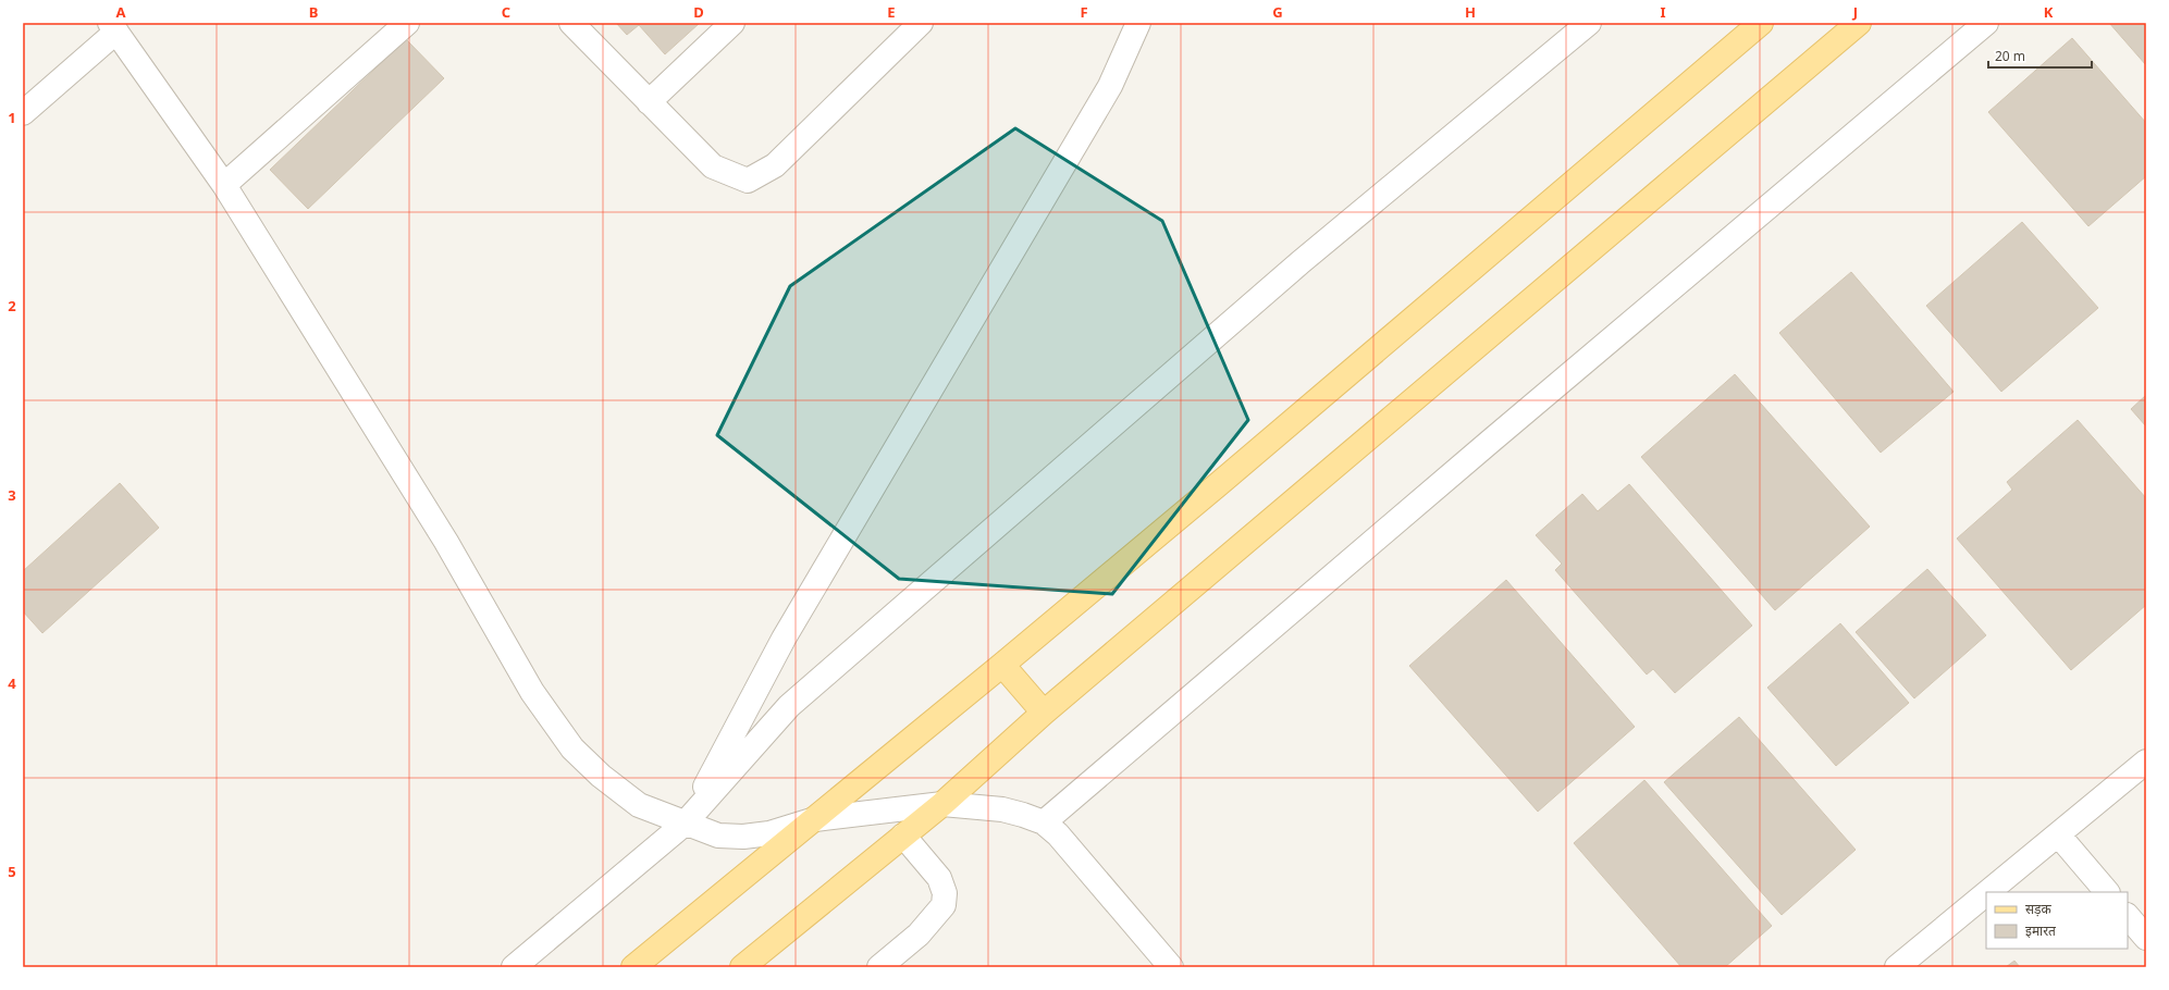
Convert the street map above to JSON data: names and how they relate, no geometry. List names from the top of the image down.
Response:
{
  "legend": ["सड़क", "इमारत"],
  "scale_bar": "20 m",
  "grid": {
    "columns": [
      "A",
      "B",
      "C",
      "D",
      "E",
      "F",
      "G",
      "H",
      "I",
      "J",
      "K"
    ],
    "rows": [
      "1",
      "2",
      "3",
      "4",
      "5"
    ]
  }
}
